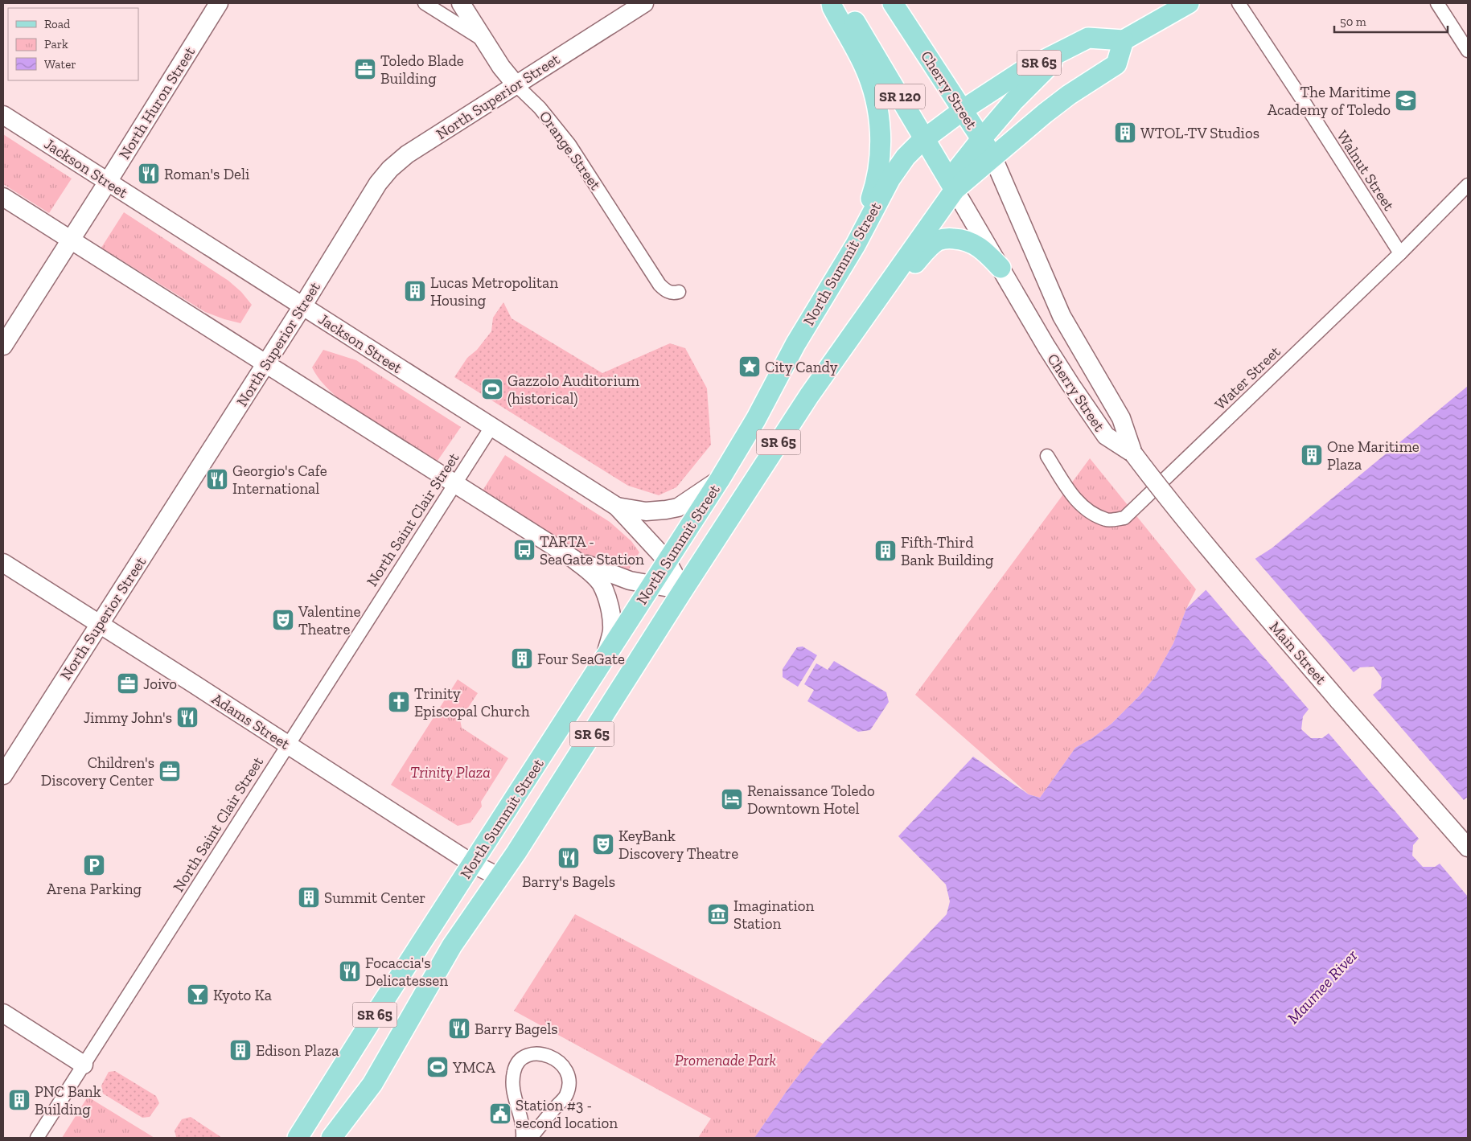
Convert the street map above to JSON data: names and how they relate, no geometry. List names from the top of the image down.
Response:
{
  "streets": {
    "main road": [
      "SR 65",
      "Cherry Street",
      "SR 120",
      "North Summit Street"
    ],
    "street": [
      "North Superior Street",
      "North Huron Street",
      "Orange Street",
      "Jackson Street",
      "Walnut Street",
      "Water Street",
      "North Saint Clair Street",
      "Main Street",
      "Adams Street"
    ]
  },
  "crossings": [
    ["Cherry Street", "North Summit Street"],
    ["Cherry Street", "Main Street"],
    ["North Superior Street", "Orange Street"],
    ["North Superior Street", "Jackson Street"],
    ["North Superior Street", "Adams Street"],
    ["North Huron Street", "Jackson Street"],
    ["Jackson Street", "North Summit Street"],
    ["Jackson Street", "North Saint Clair Street"],
    ["Walnut Street", "Water Street"],
    ["North Summit Street", "Adams Street"],
    ["North Saint Clair Street", "Adams Street"]
  ],
  "water": ["Maumee River"],
  "parks": ["Trinity Plaza", "Promenade Park"],
  "places": {
    "office": ["Toledo Blade Building", "Joivo", "Children's Discovery Center"],
    "school or university": ["The Maritime Academy of Toledo"],
    "building": [
      "WTOL-TV Studios",
      "Lucas Metropolitan Housing",
      "One Maritime Plaza",
      "Fifth-Third Bank Building",
      "Four SeaGate",
      "Summit Center",
      "Edison Plaza",
      "PNC Bank Building"
    ],
    "restaurant": [
      "Roman's Deli",
      "Georgio's Cafe International",
      "Jimmy John's",
      "Barry's Bagels",
      "Focaccia's Delicatessen",
      "Barry Bagels"
    ],
    "place": ["City Candy"],
    "sports": ["Gazzolo Auditorium (historical)", "YMCA"],
    "bus stop": ["TARTA - SeaGate Station"],
    "theatre": ["Valentine Theatre", "KeyBank Discovery Theatre"],
    "church": ["Trinity Episcopal Church"],
    "hotel": ["Renaissance Toledo Downtown Hotel"],
    "parking": ["Arena Parking"],
    "museum": ["Imagination Station"],
    "bar": ["Kyoto Ka"],
    "public building": ["Station #3 - second location"]
  },
  "legend": ["Road", "Park", "Water"],
  "scale_bar": "50 m"
}
